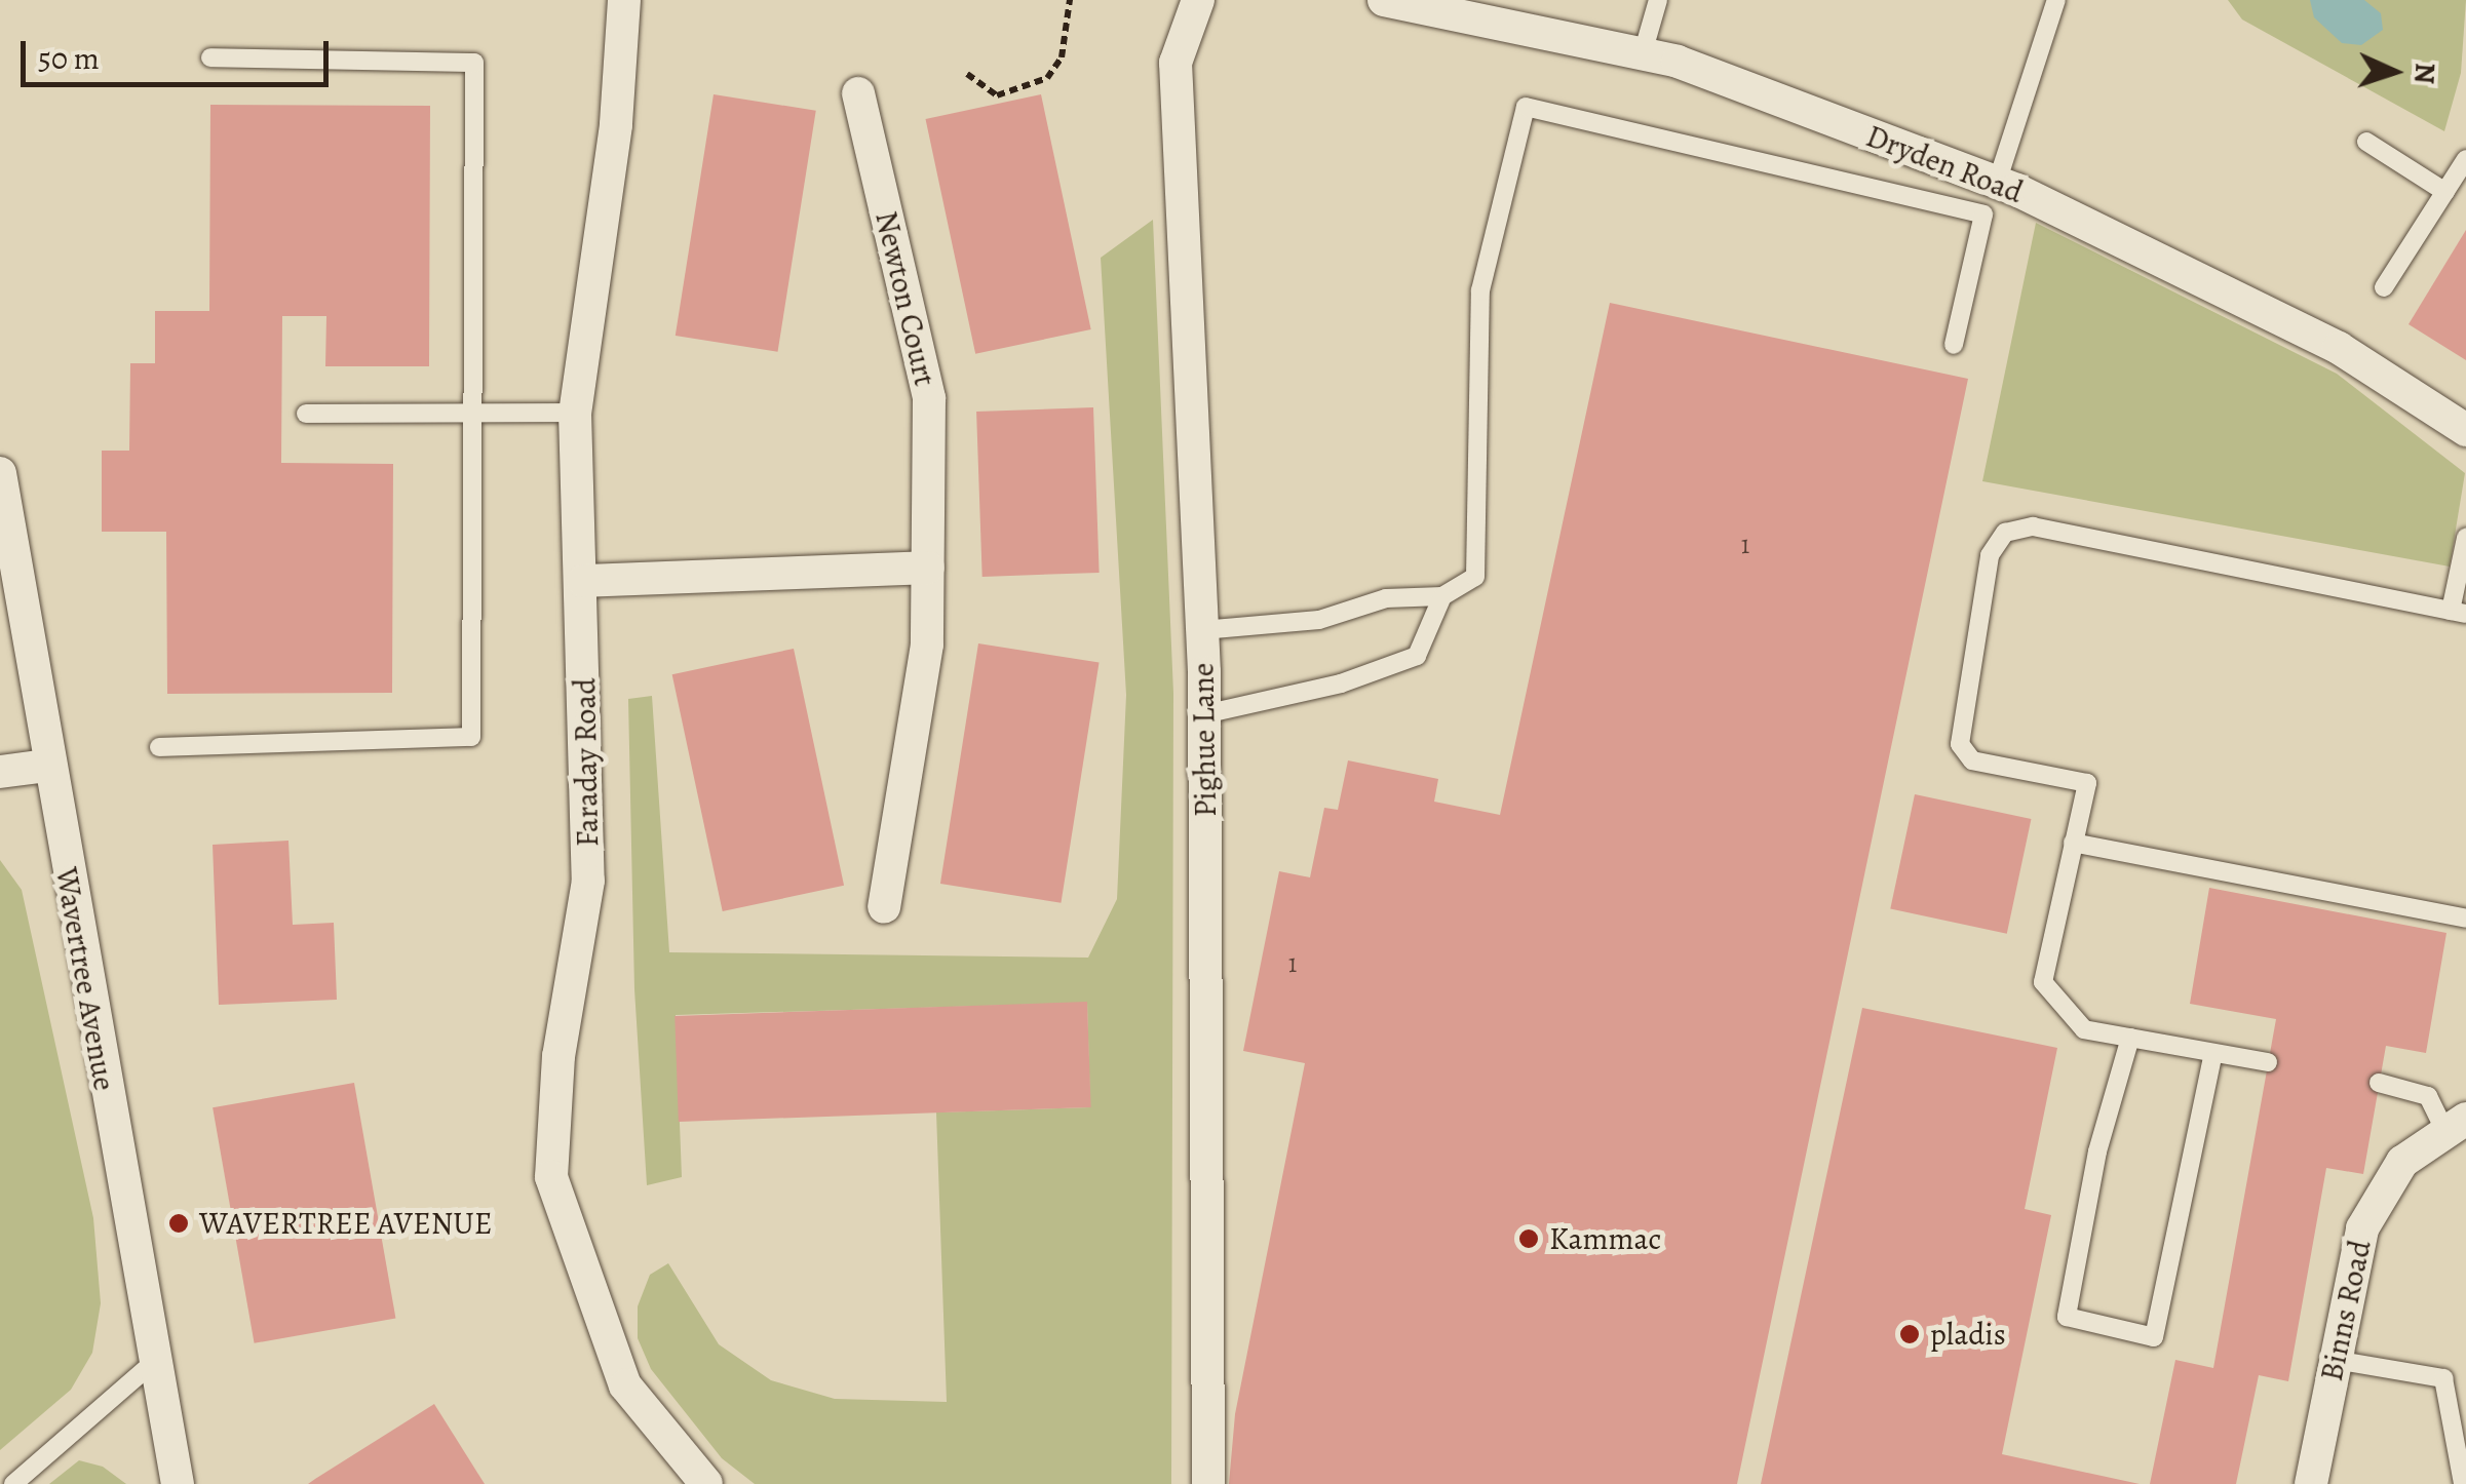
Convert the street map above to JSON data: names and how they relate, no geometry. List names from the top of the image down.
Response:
{
  "streets": {
    "street": [
      "Dryden Road",
      "Newton Court",
      "Pighue Lane",
      "Faraday Road",
      "Wavertree Avenue",
      "Binns Road"
    ]
  },
  "places": ["WAVERTREE AVENUE", "Kammac", "pladis"],
  "house_numbers": ["1", "1"],
  "scale_bar": "50 m",
  "north": "right"
}
